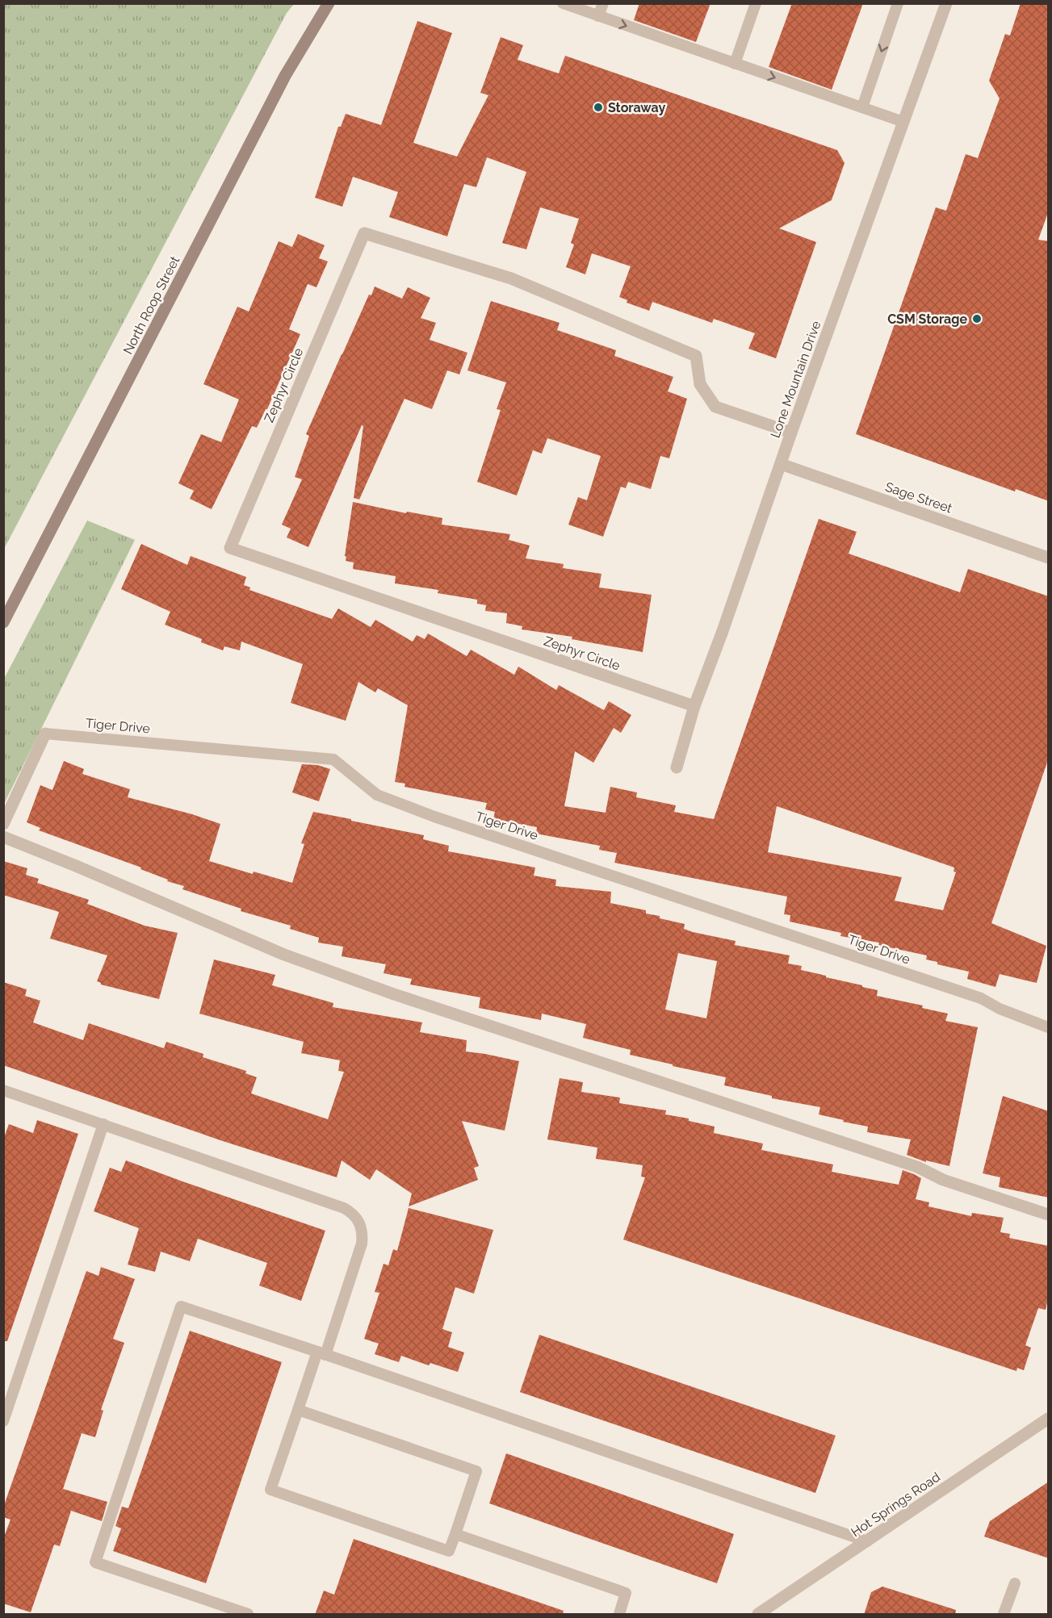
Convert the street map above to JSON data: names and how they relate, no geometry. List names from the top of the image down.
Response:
{
  "streets": {
    "main road": ["North Roop Street"],
    "street": [
      "Lone Mountain Drive",
      "Zephyr Circle",
      "Sage Street",
      "Tiger Drive",
      "Hot Springs Road"
    ]
  },
  "crossings": [
    ["Lone Mountain Drive", "Zephyr Circle"],
    ["Lone Mountain Drive", "Sage Street"]
  ],
  "places": ["Storaway", "CSM Storage"]
}
